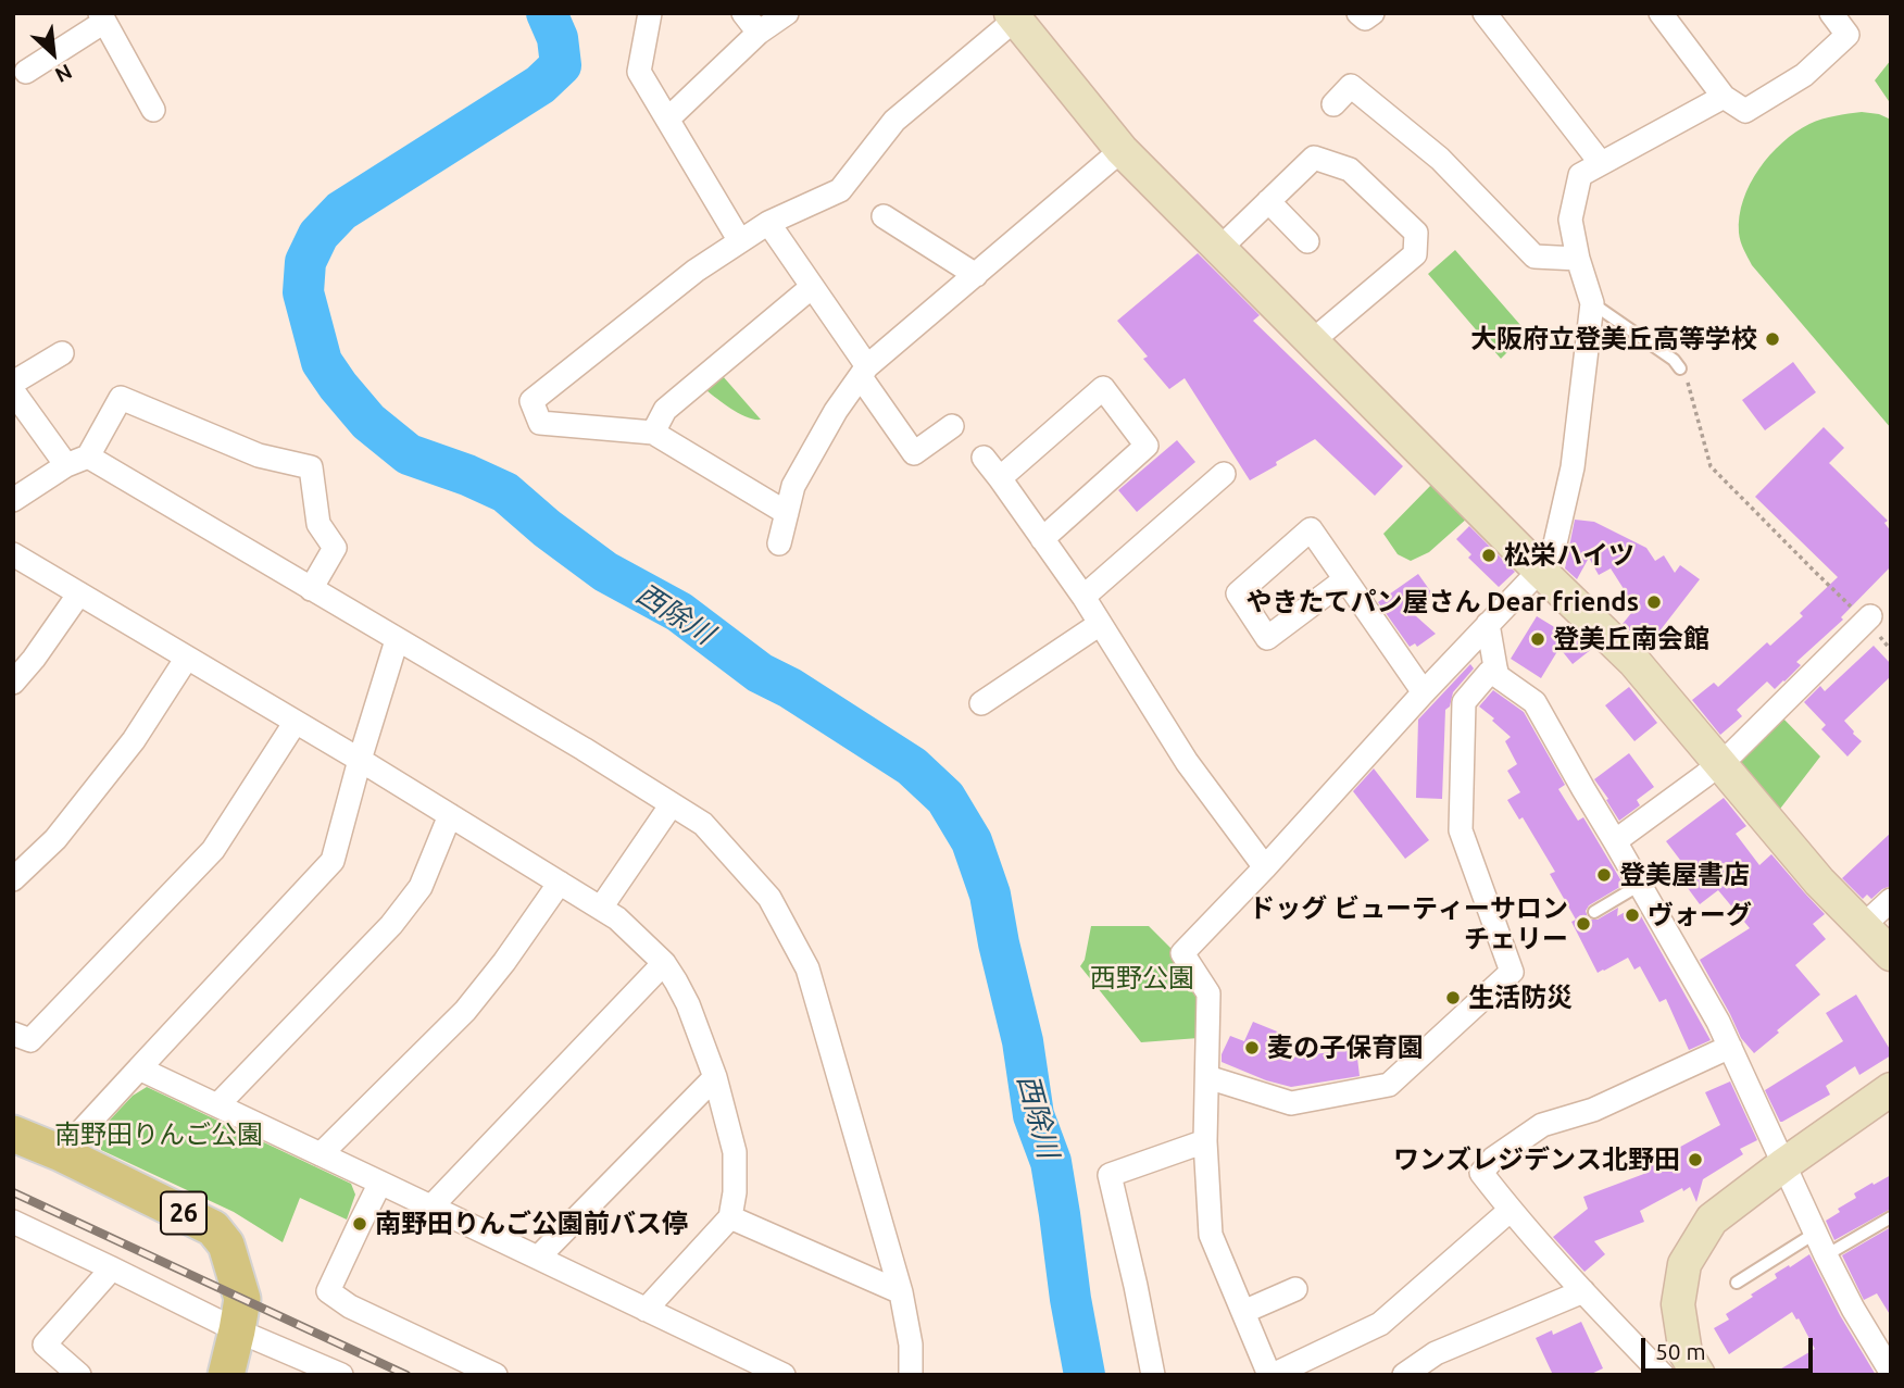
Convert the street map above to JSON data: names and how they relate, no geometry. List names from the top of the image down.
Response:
{
  "streets": {
    "main road": ["26"]
  },
  "water": ["西除川"],
  "parks": ["西野公園", "南野田りんご公園"],
  "places": [
    "大阪府立登美丘高等学校",
    "松栄ハイツ",
    "やきたてパン屋さん Dear friends",
    "登美丘南会館",
    "登美屋書店",
    "ヴォーグ",
    "ドッグ ビューティーサロン チェリー",
    "生活防災",
    "麦の子保育園",
    "ワンズレジデンス北野田",
    "南野田りんご公園前バス停"
  ],
  "scale_bar": "50 m",
  "north": "bottom right"
}
